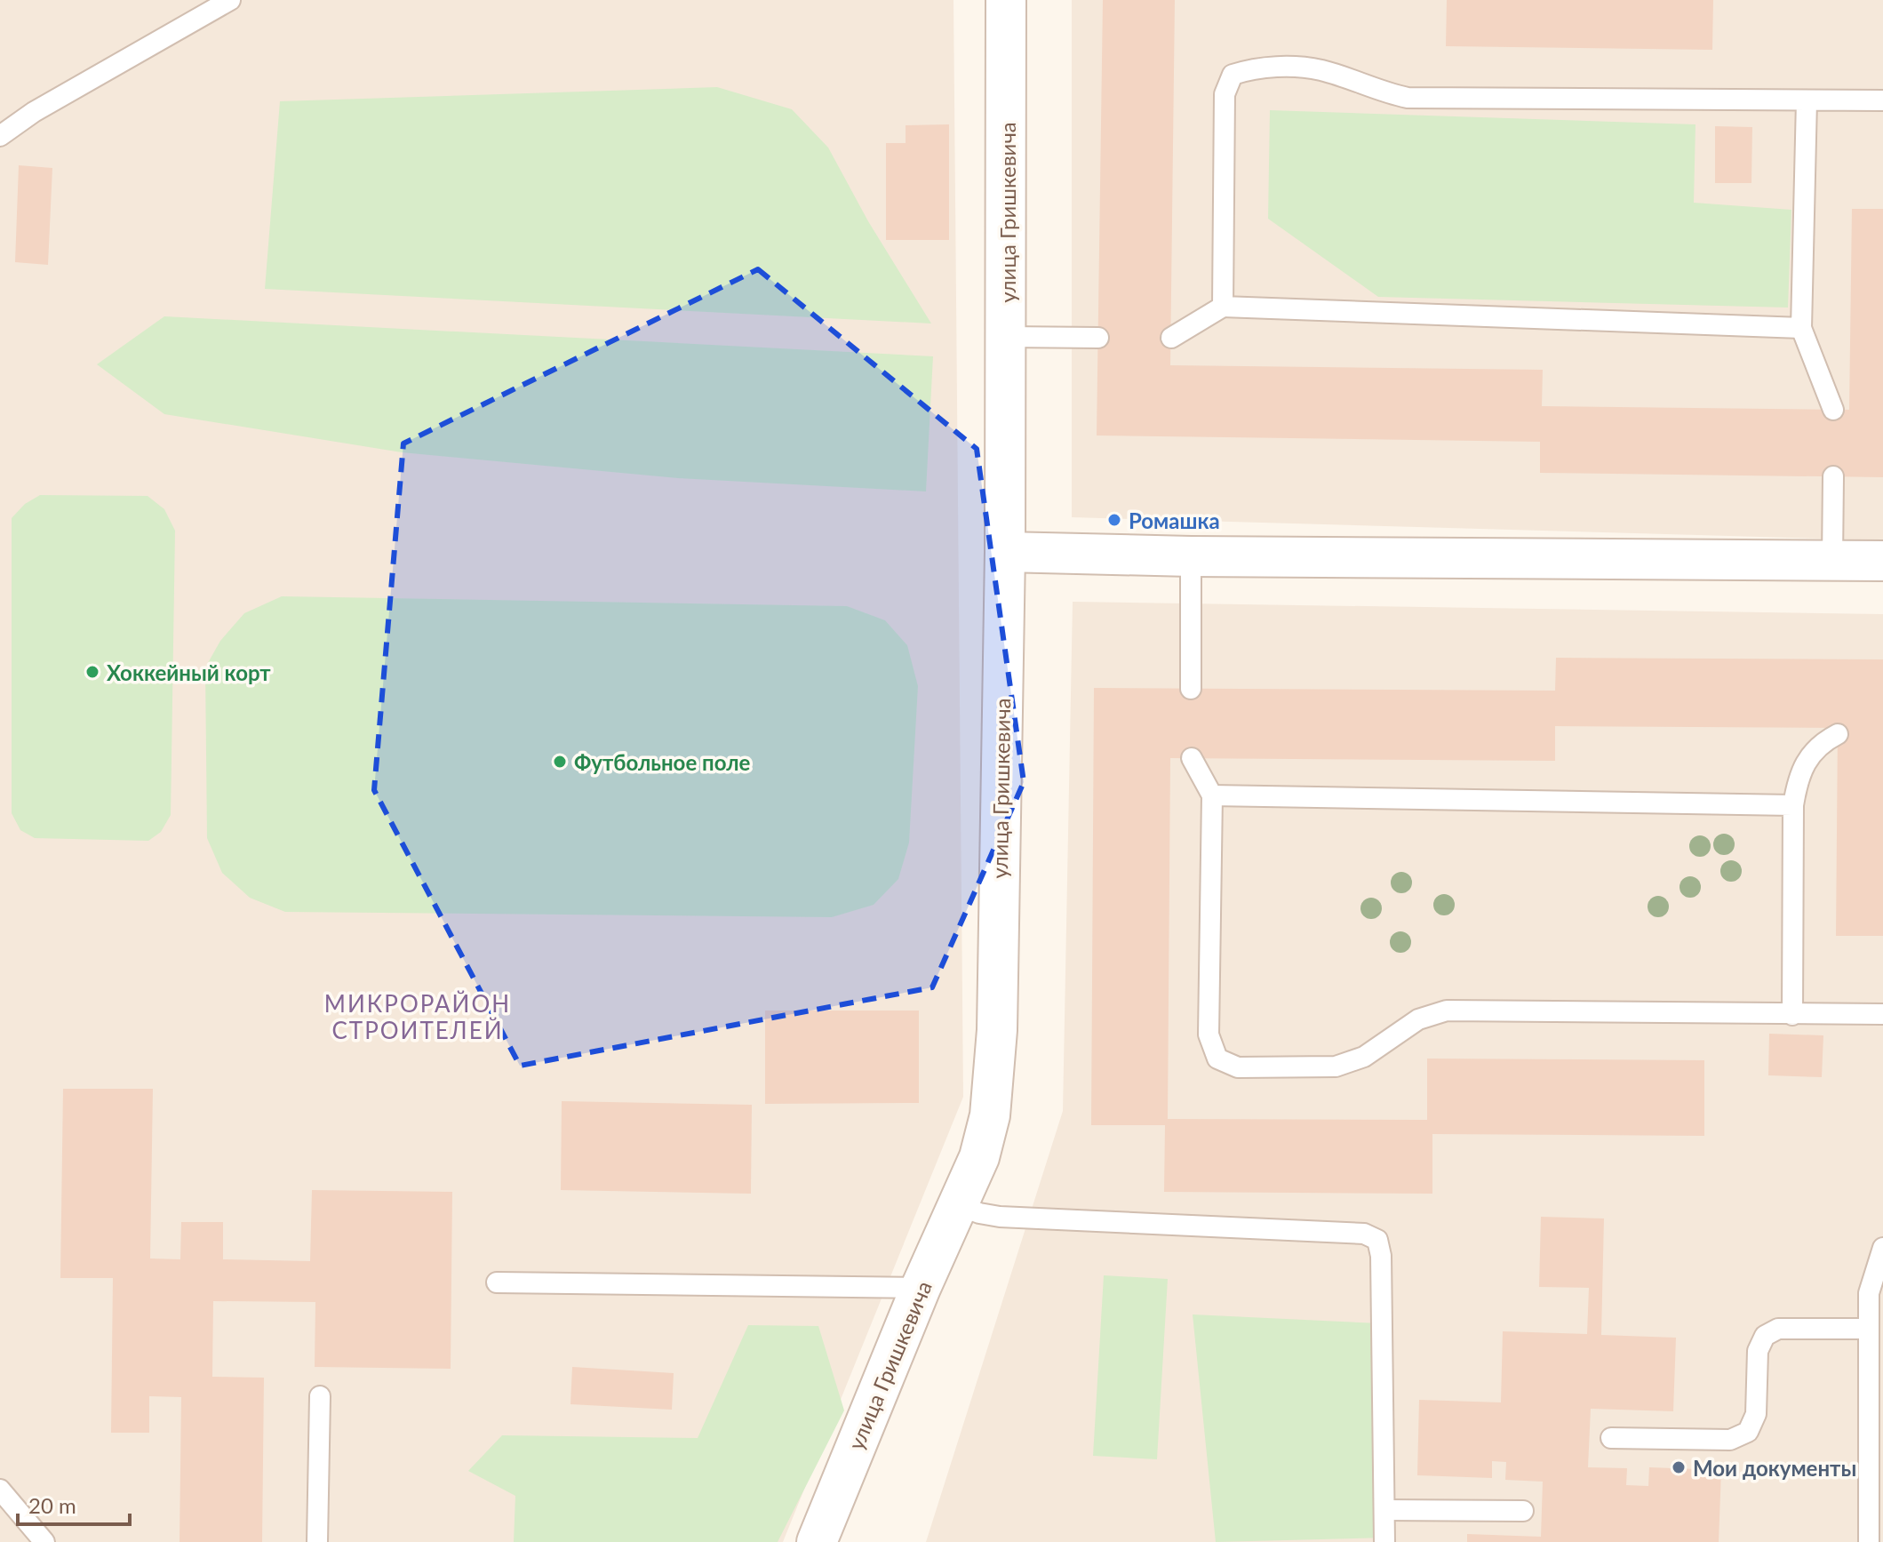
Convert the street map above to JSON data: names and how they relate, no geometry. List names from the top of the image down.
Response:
{
  "streets": {
    "street": ["улица Гришкевича"]
  },
  "districts": ["МИКРОРАЙОН СТРОИТЕЛЕЙ"],
  "places": [
    "Ромашка",
    "Хоккейный корт",
    "Футбольное поле",
    "Мои документы"
  ],
  "scale_bar": "20 m"
}
